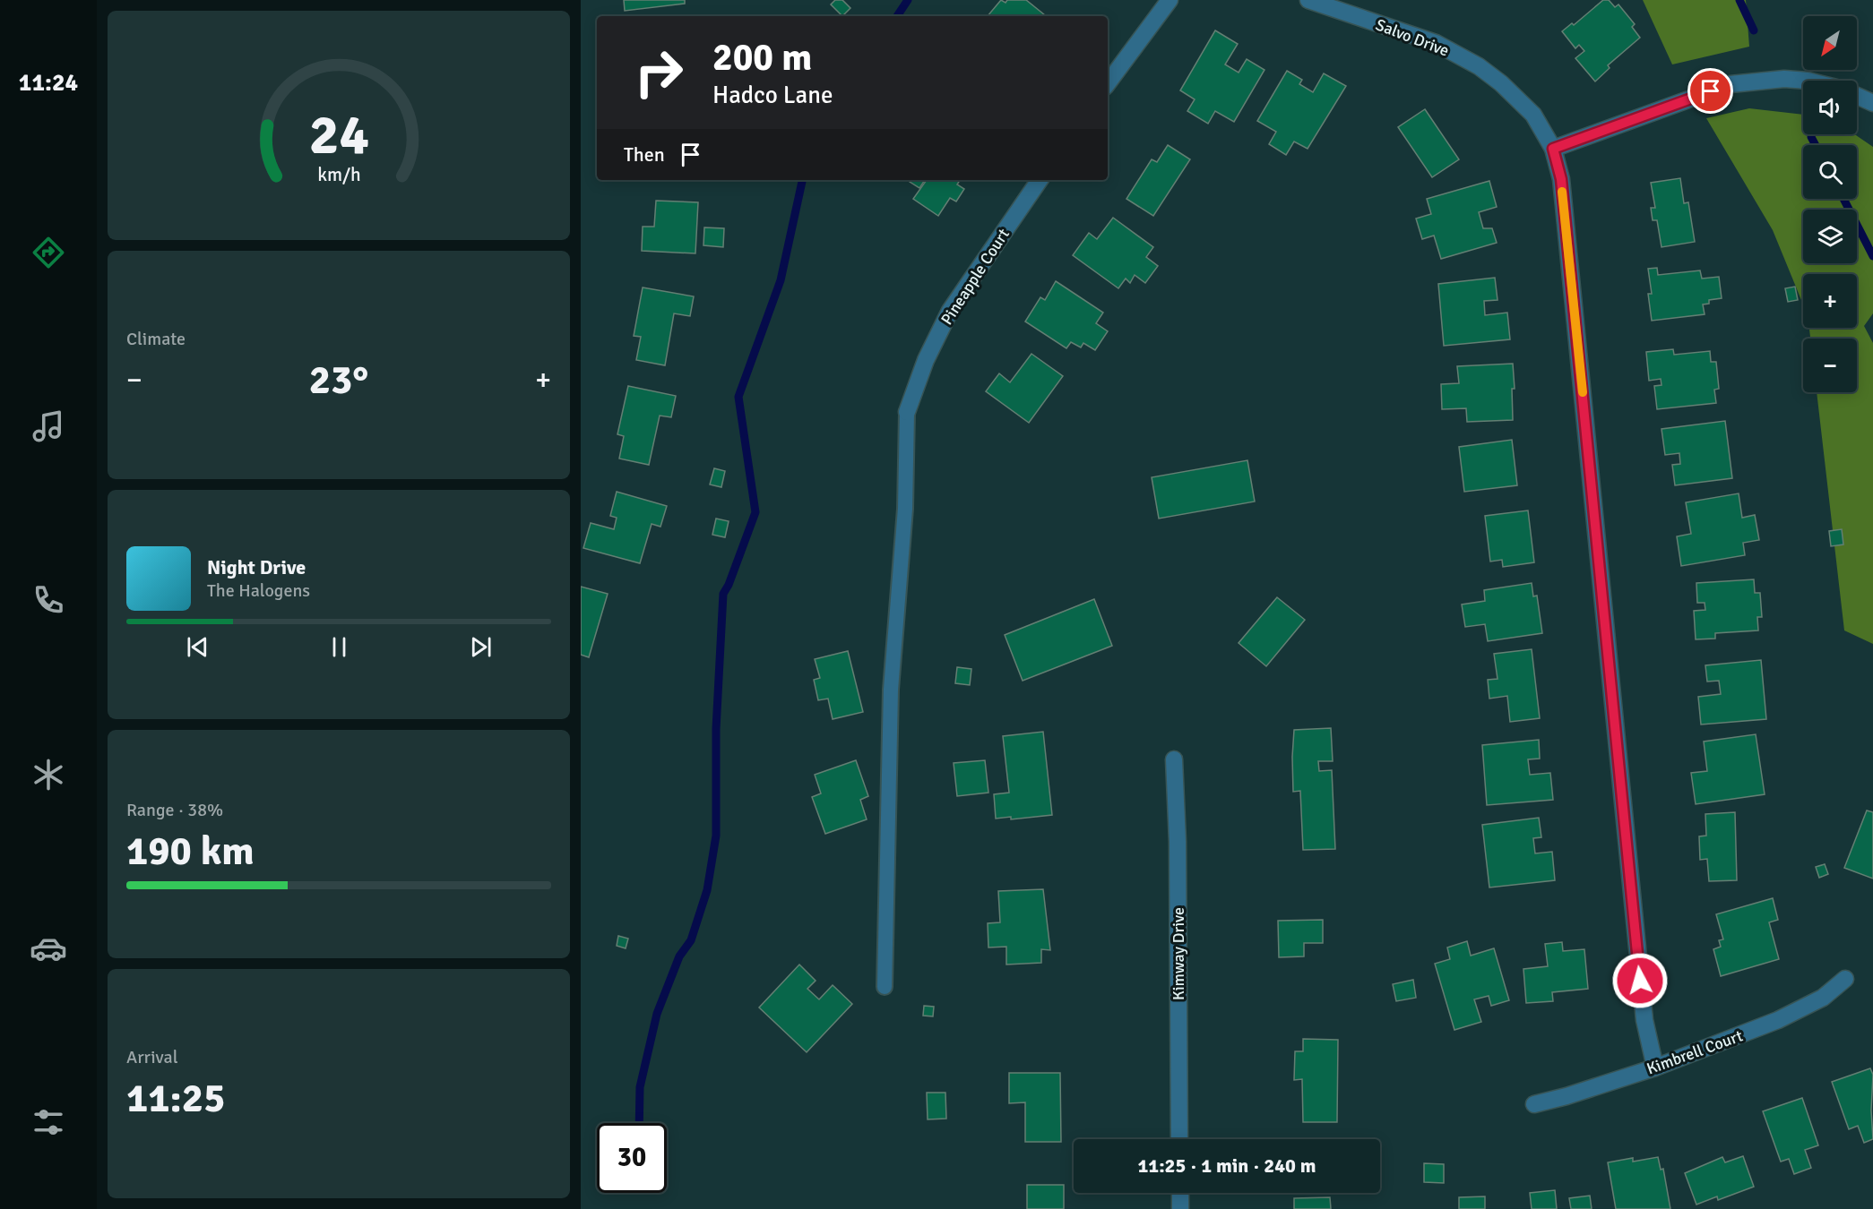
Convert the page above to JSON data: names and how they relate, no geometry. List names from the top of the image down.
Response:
{
  "streets": {
    "street": [
      "Salvo Drive",
      "Pineapple Court",
      "Kimway Drive",
      "Kimbrell Court"
    ]
  },
  "crossings": [
    ["Salvo Drive", "Kimbrell Court"]
  ],
  "north": "bottom left",
  "page": {
    "tabs": "11:24",
    "map_buttons": ["+", "−"],
    "turn": ["200 m", "Hadco Lane"],
    "then": "Then",
    "tile": [
      "Climate",
      ["Range · 38%", "190 km"],
      ["Arrival", "11:25"]
    ],
    "heat": ["−", "23°", "+"],
    "song": ["Night Drive", "The Halogens"],
    "limit": "30",
    "trip": "11:25 · 1 min · 240 m",
    "gauge": ["24", "km/h"]
  }
}
